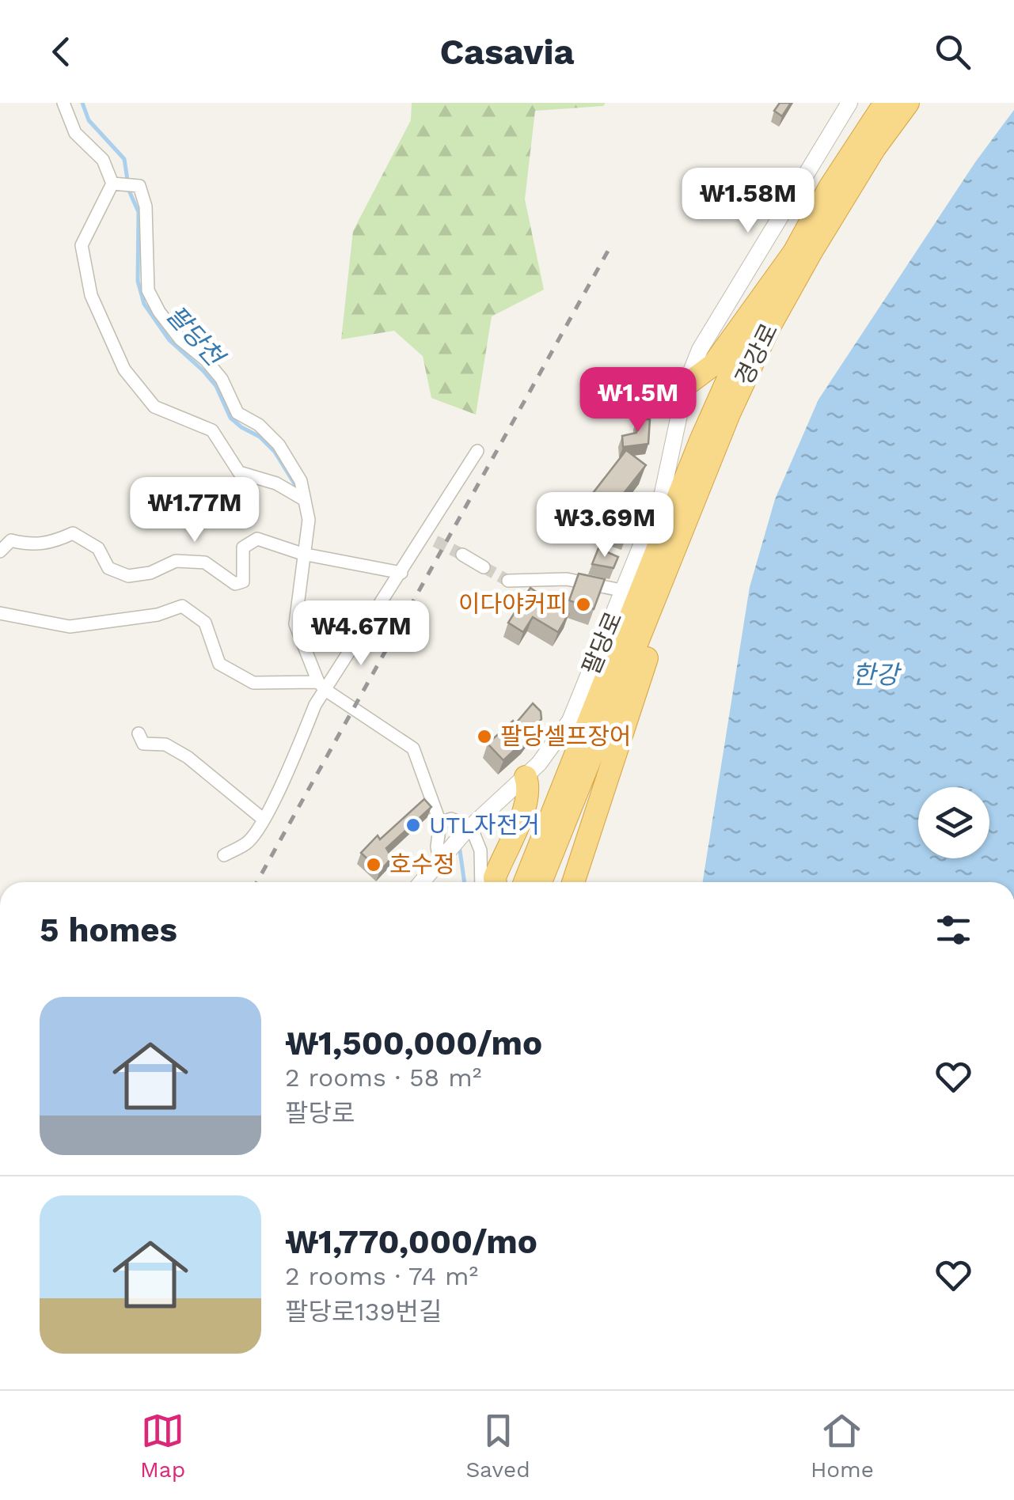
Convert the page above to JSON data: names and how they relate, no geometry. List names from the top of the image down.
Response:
{
  "streets": {
    "highway": ["경강로"],
    "street": ["팔당로"]
  },
  "water": ["팔당천", "한강"],
  "places": [
    "이다야커피",
    "팔당셀프장어",
    "UTL자전거",
    "호수정"
  ],
  "page": {
    "header": "Casavia",
    "price": [
      "₩1.58M",
      "₩1.5M",
      "₩1.77M",
      "₩3.69M",
      "₩4.67M"
    ],
    "heading": "5 homes",
    "list": [
      {
        "name": "₩1,500,000/mo",
        "note": "2 rooms · 58 m² · 팔당로"
      },
      {
        "name": "₩1,770,000/mo",
        "note": "2 rooms · 74 m² · 팔당로139번길"
      }
    ],
    "tabs": ["Map", "Saved", "Home"]
  }
}
